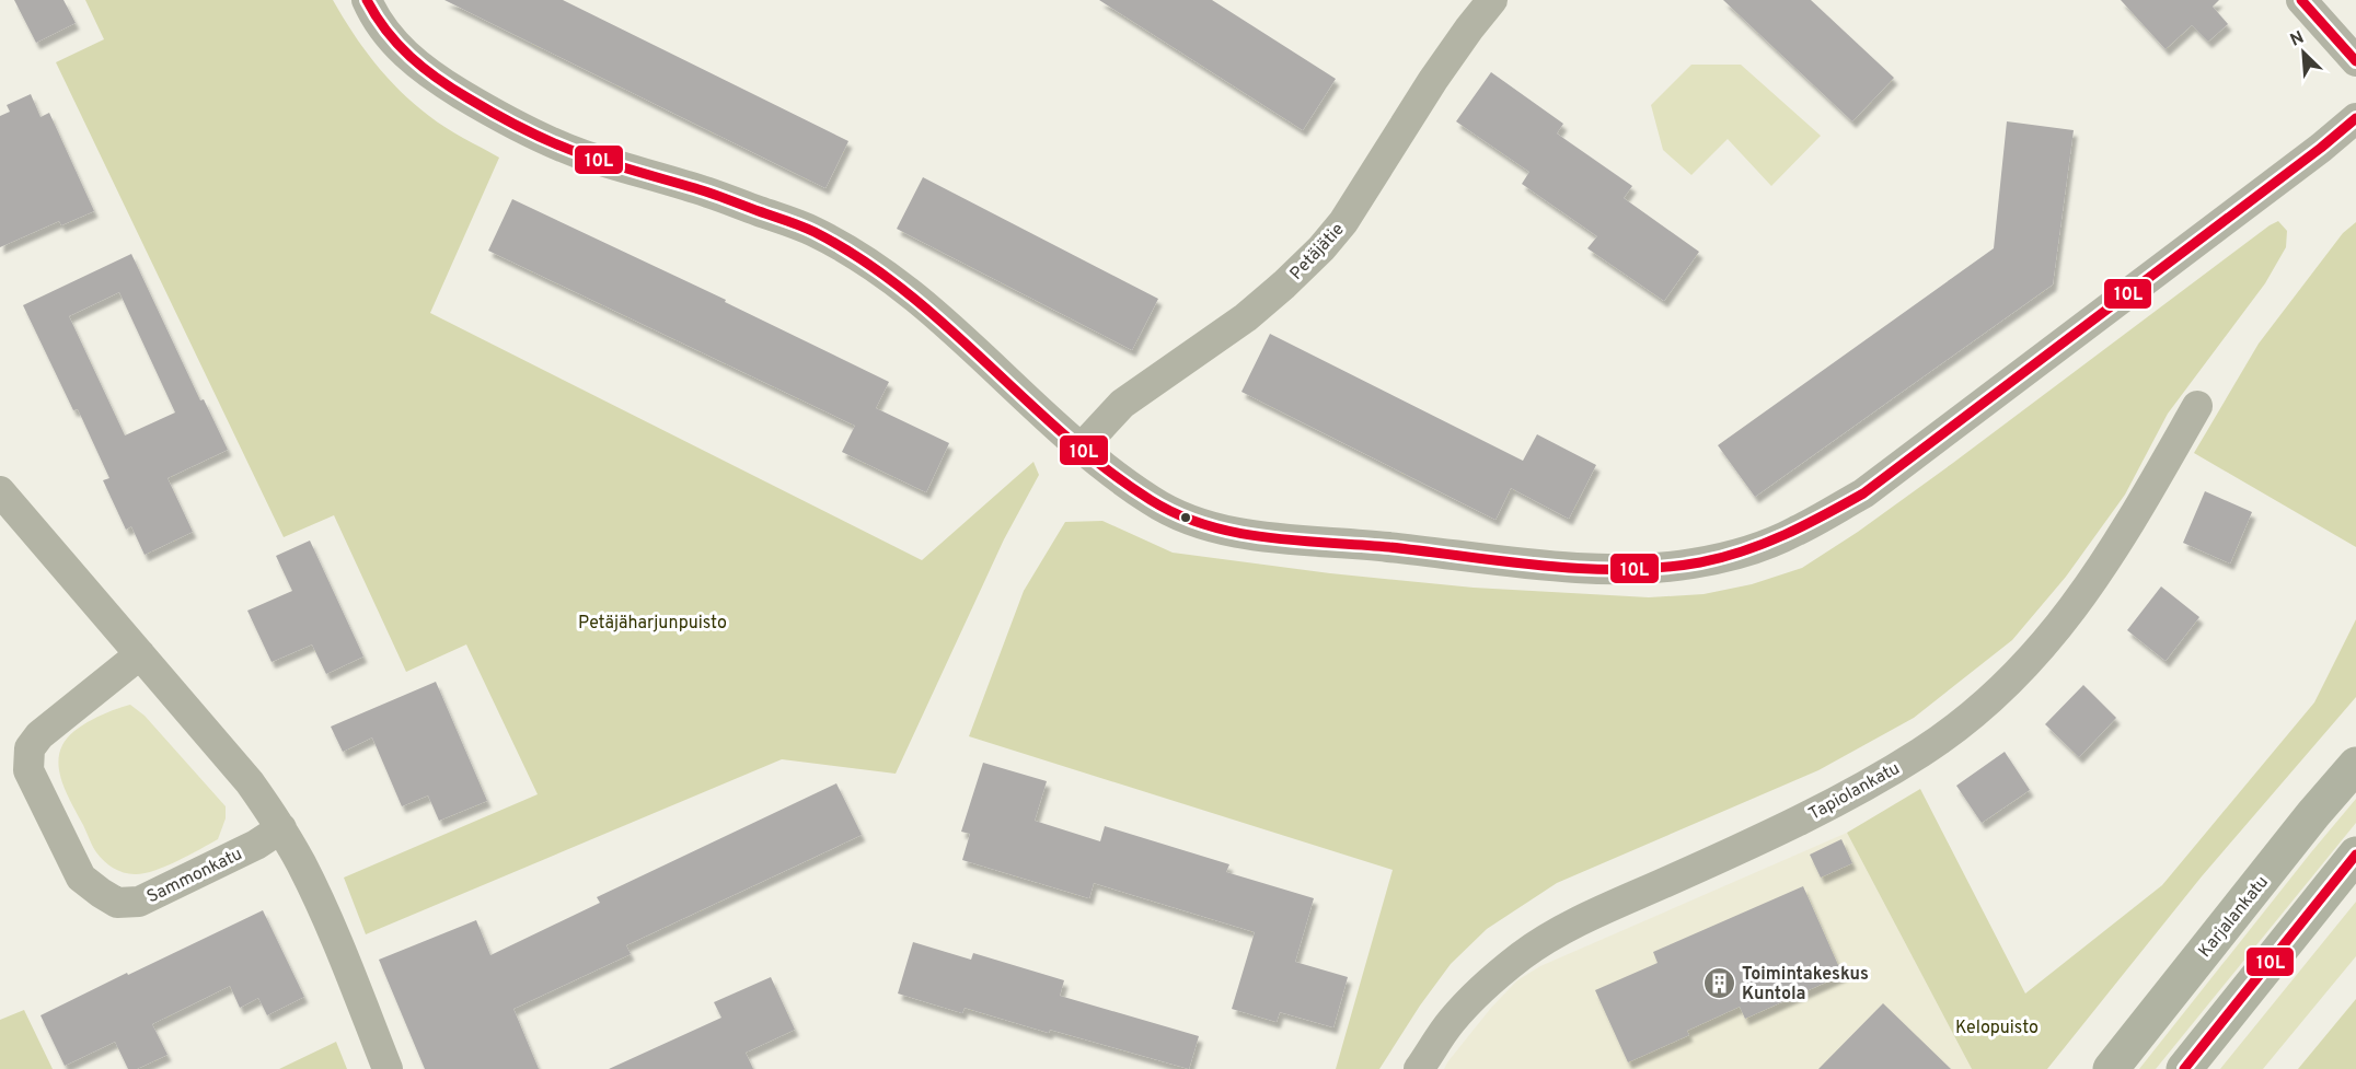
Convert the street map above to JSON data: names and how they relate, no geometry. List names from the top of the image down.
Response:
{
  "streets": {
    "main road": ["Karjalankatu"],
    "street": ["Petäjätie", "Tapiolankatu", "Sammonkatu"]
  },
  "parks": ["Petäjäharjunpuisto", "Kelopuisto"],
  "places": {
    "building": ["Toimintakeskus Kuntola"]
  },
  "lines": ["transit line 10L"],
  "north": "top left"
}
